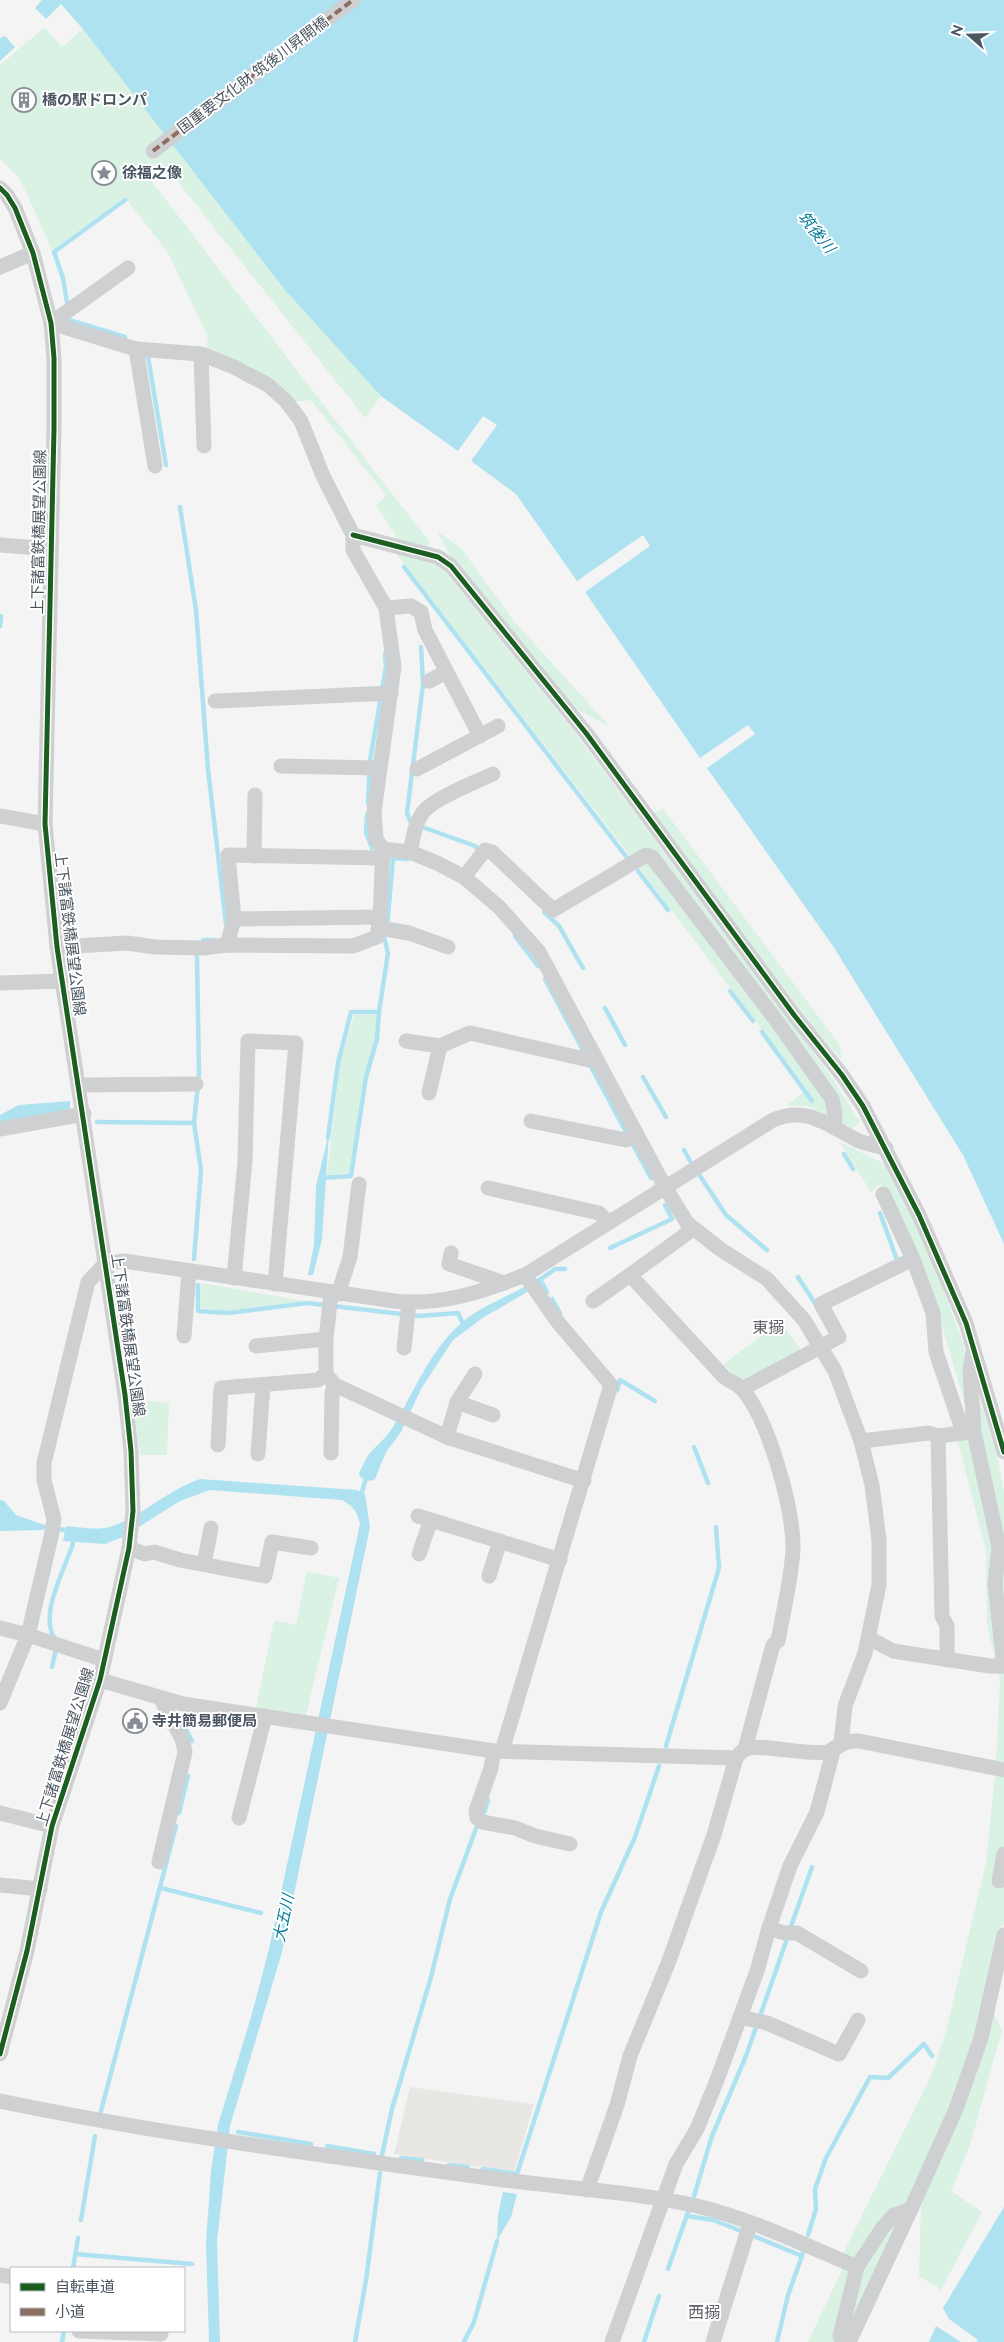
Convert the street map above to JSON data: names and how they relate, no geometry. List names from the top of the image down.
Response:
{
  "streets": {
    "street": ["国重要文化財 筑後川昇開橋", "上下諸富鉄橋展望公園線"]
  },
  "districts": ["東搦", "西搦"],
  "water": ["筑後川", "大五川"],
  "places": {
    "building": ["橋の駅ドロンパ"],
    "place": ["徐福之像"],
    "public building": ["寺井簡易郵便局"]
  },
  "legend": ["自転車道", "小道"],
  "north": "left"
}
